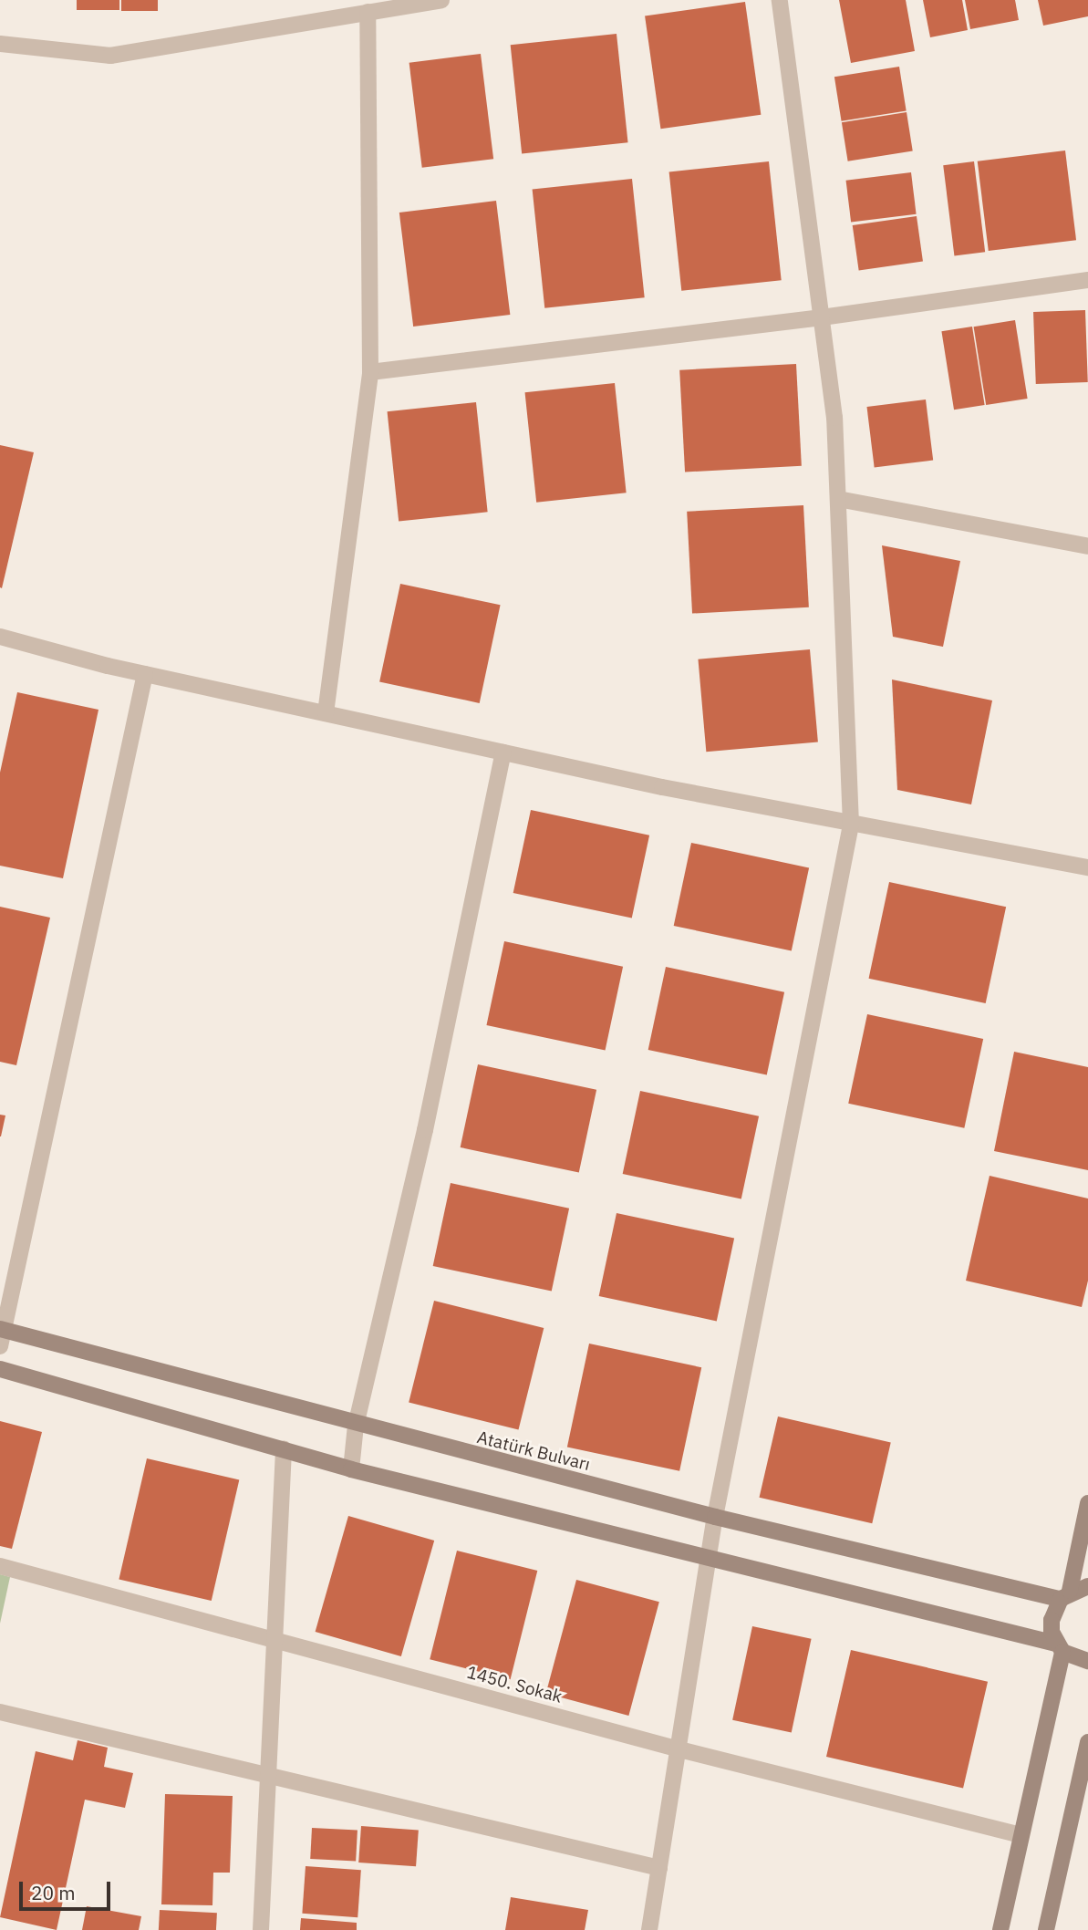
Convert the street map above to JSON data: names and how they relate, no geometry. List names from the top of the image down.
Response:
{
  "streets": {
    "main road": ["Atatürk Bulvarı"],
    "street": ["1450. Sokak"]
  },
  "scale_bar": "20 m"
}
